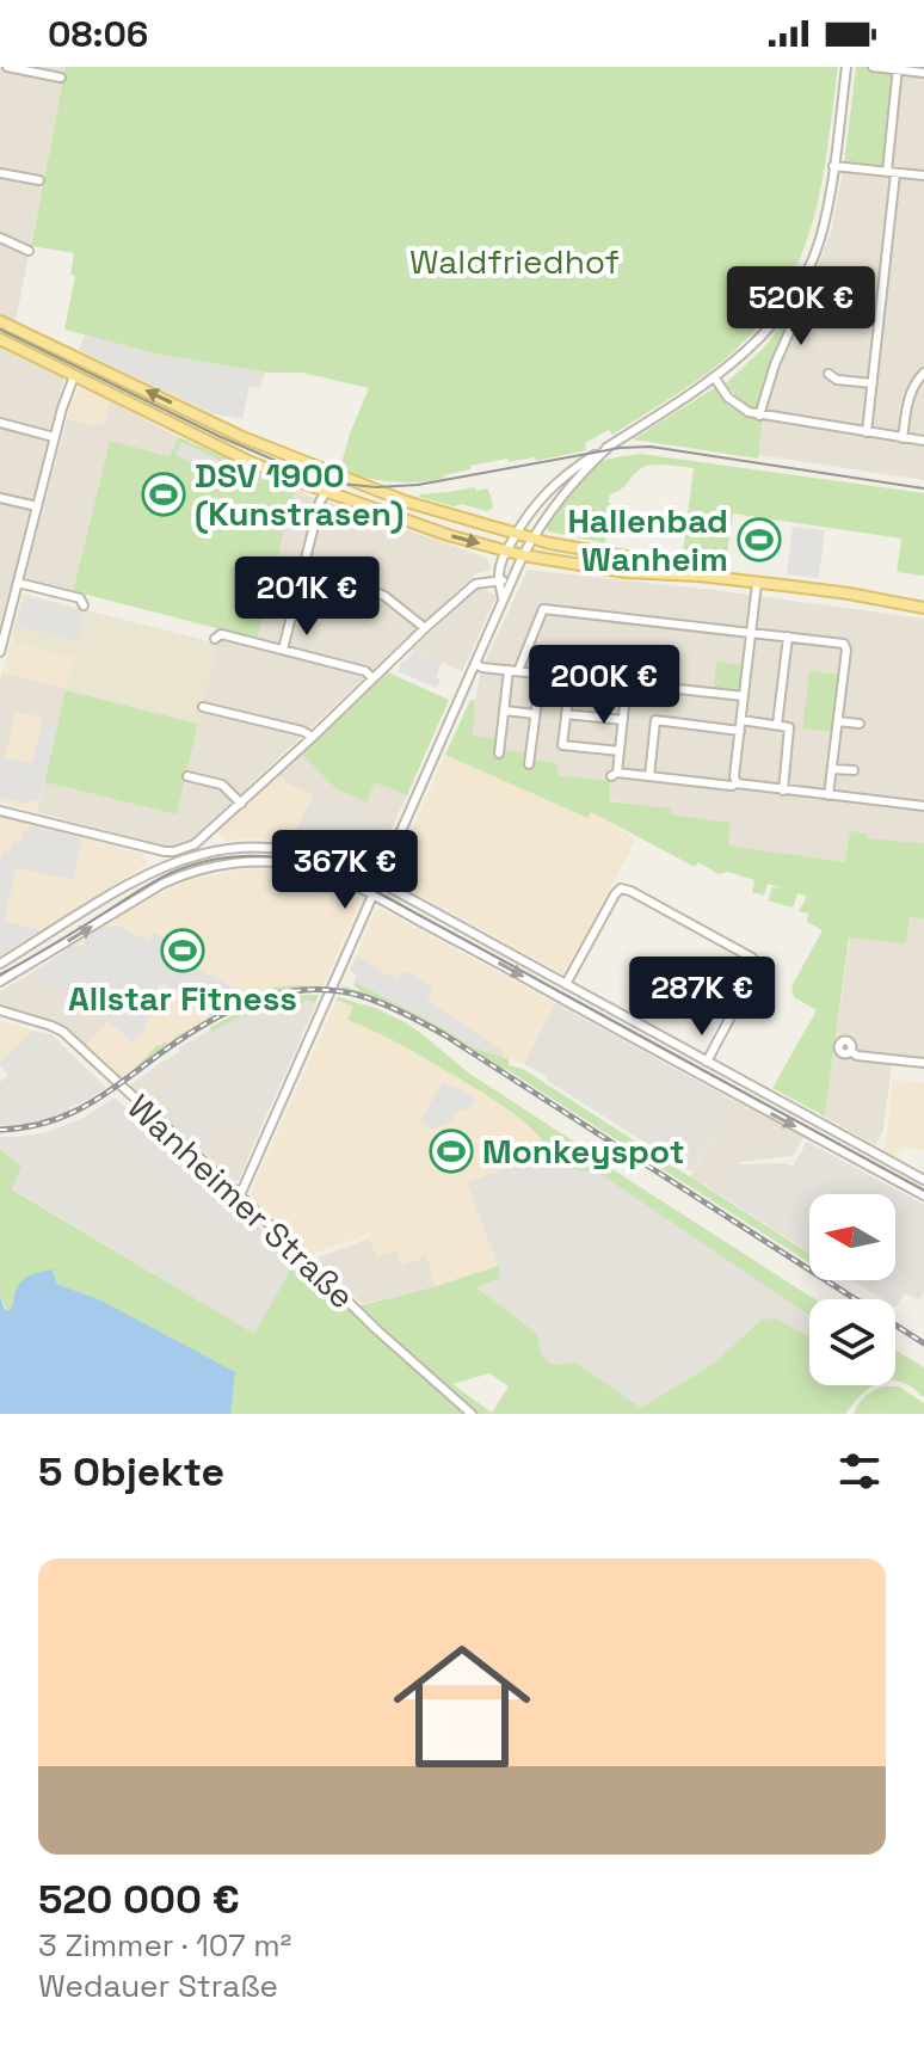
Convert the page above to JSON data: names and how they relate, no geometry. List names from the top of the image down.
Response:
{
  "streets": {
    "street": ["Wanheimer Straße"]
  },
  "parks": ["Waldfriedhof"],
  "places": {
    "sports": [
      "DSV 1900 (Kunstrasen)",
      "Hallenbad Wanheim",
      "Allstar Fitness",
      "Monkeyspot"
    ]
  },
  "north": "left",
  "page": {
    "status": "08:06",
    "price": [
      "520K €",
      "201K €",
      "200K €",
      "367K €",
      "287K €"
    ],
    "heading": "5 Objekte",
    "list": [
      {
        "name": "520 000 €",
        "note": "3 Zimmer · 107 m² · Wedauer Straße"
      }
    ]
  }
}
